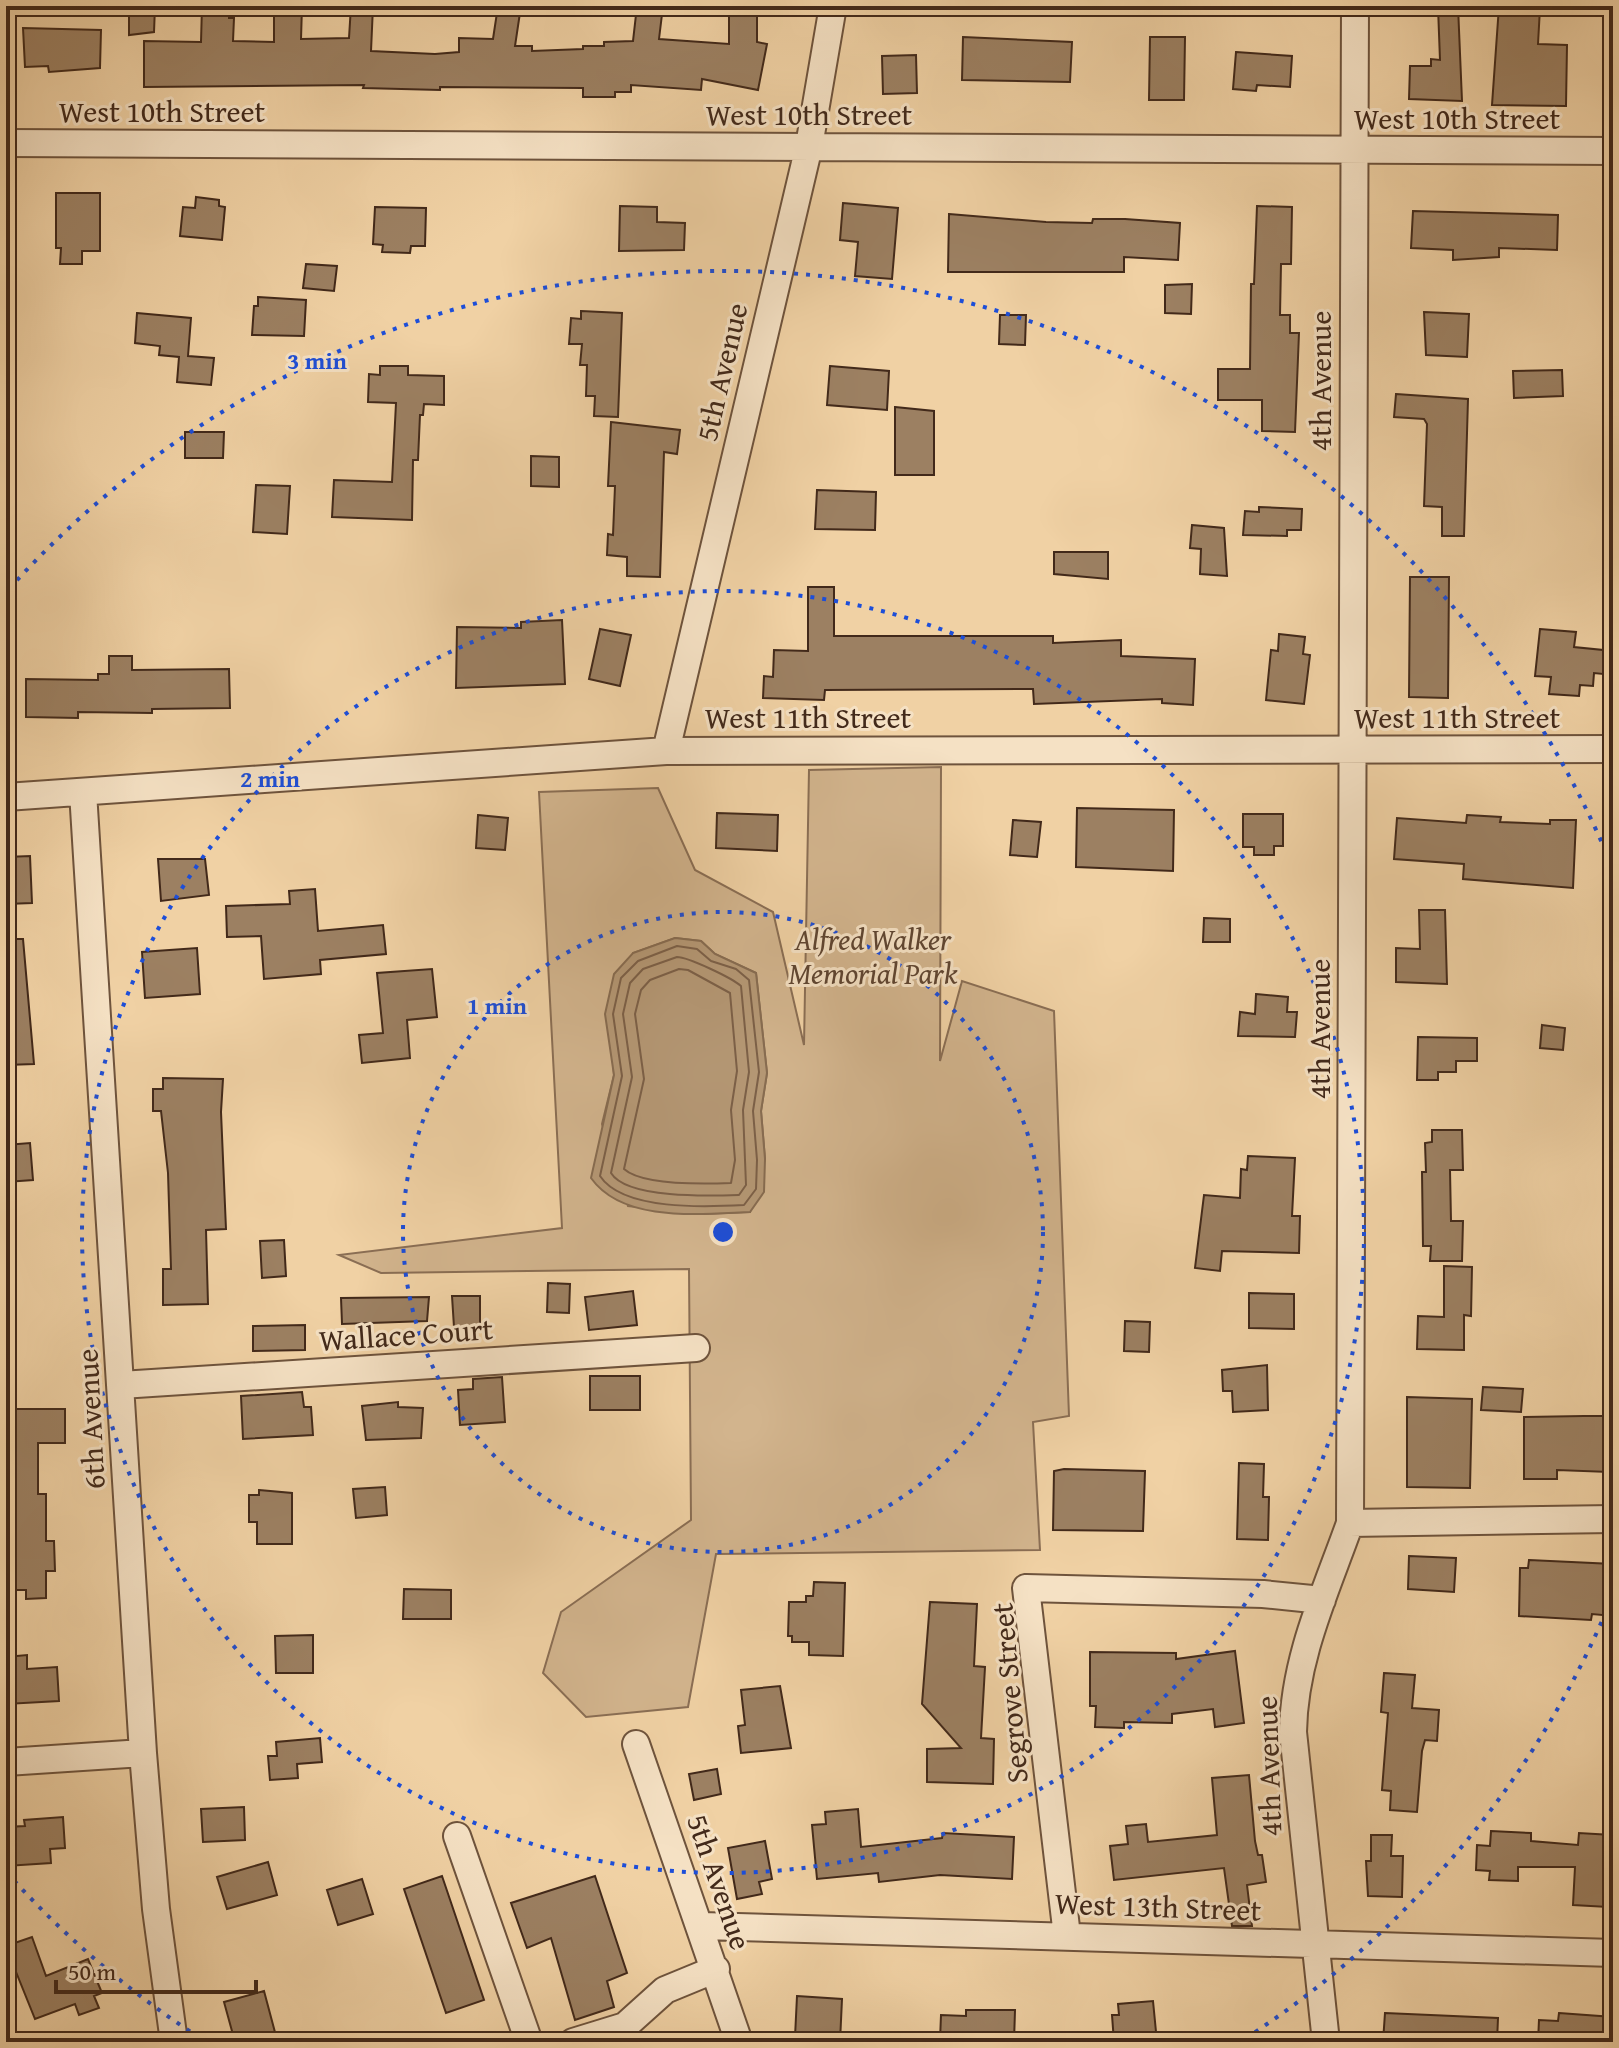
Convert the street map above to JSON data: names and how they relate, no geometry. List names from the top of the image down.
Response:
{
  "streets": {
    "street": [
      "West 10th Street",
      "5th Avenue",
      "4th Avenue",
      "West 11th Street",
      "Wallace Court",
      "6th Avenue",
      "Segrove Street",
      "West 13th Street"
    ]
  },
  "crossings": [
    ["West 10th Street", "5th Avenue"],
    ["West 10th Street", "4th Avenue"],
    ["5th Avenue", "West 11th Street"],
    ["5th Avenue", "West 13th Street"],
    ["4th Avenue", "West 11th Street"],
    ["4th Avenue", "Segrove Street"],
    ["4th Avenue", "West 13th Street"],
    ["West 11th Street", "6th Avenue"],
    ["Wallace Court", "6th Avenue"],
    ["Segrove Street", "West 13th Street"]
  ],
  "parks": ["Alfred Walker Memorial Park"],
  "scale_bar": "50 m",
  "rings": ["3 min", "2 min", "1 min"]
}
